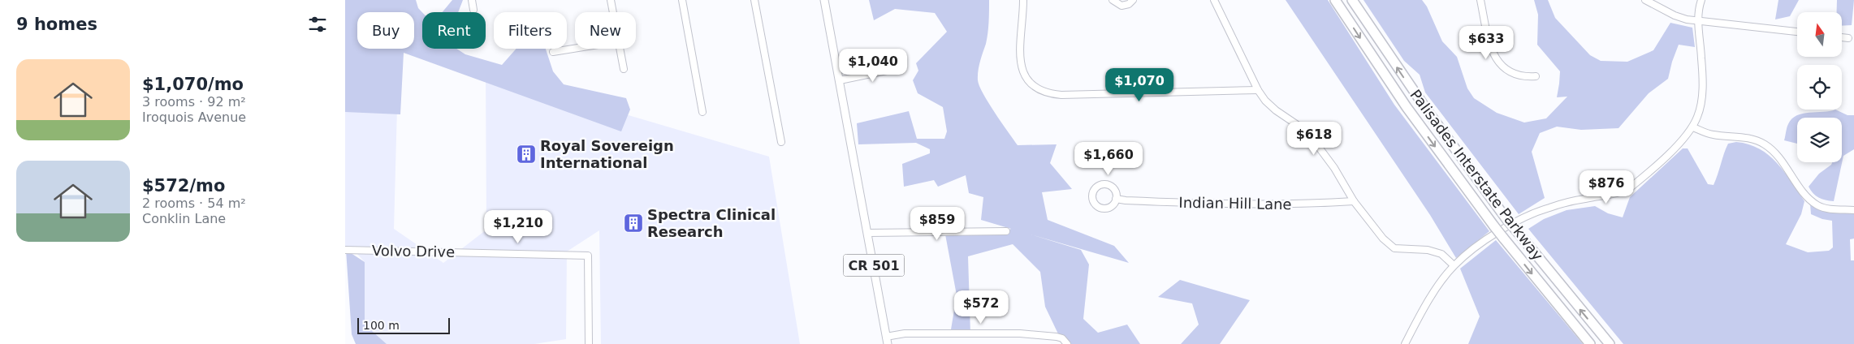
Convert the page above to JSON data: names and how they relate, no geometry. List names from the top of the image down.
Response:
{
  "streets": {
    "highway": ["Palisades Interstate Parkway"],
    "main road": ["CR 501"],
    "street": ["Indian Hill Lane", "Volvo Drive"]
  },
  "places": {
    "building": ["Royal Sovereign International", "Spectra Clinical Research"]
  },
  "scale_bar": "100 m",
  "north": "top",
  "page": {
    "heading": "9 homes",
    "chip": [
      "Buy",
      "Rent",
      "Filters",
      "New"
    ],
    "price": [
      "$633",
      "$1,040",
      "$1,070",
      "$618",
      "$1,660",
      "$876",
      "$859",
      "$1,210",
      "$572"
    ],
    "list": [
      {
        "name": "$1,070/mo",
        "note": "3 rooms · 92 m² · Iroquois Avenue"
      },
      {
        "name": "$572/mo",
        "note": "2 rooms · 54 m² · Conklin Lane"
      }
    ],
    "scale": "100 m"
  }
}
